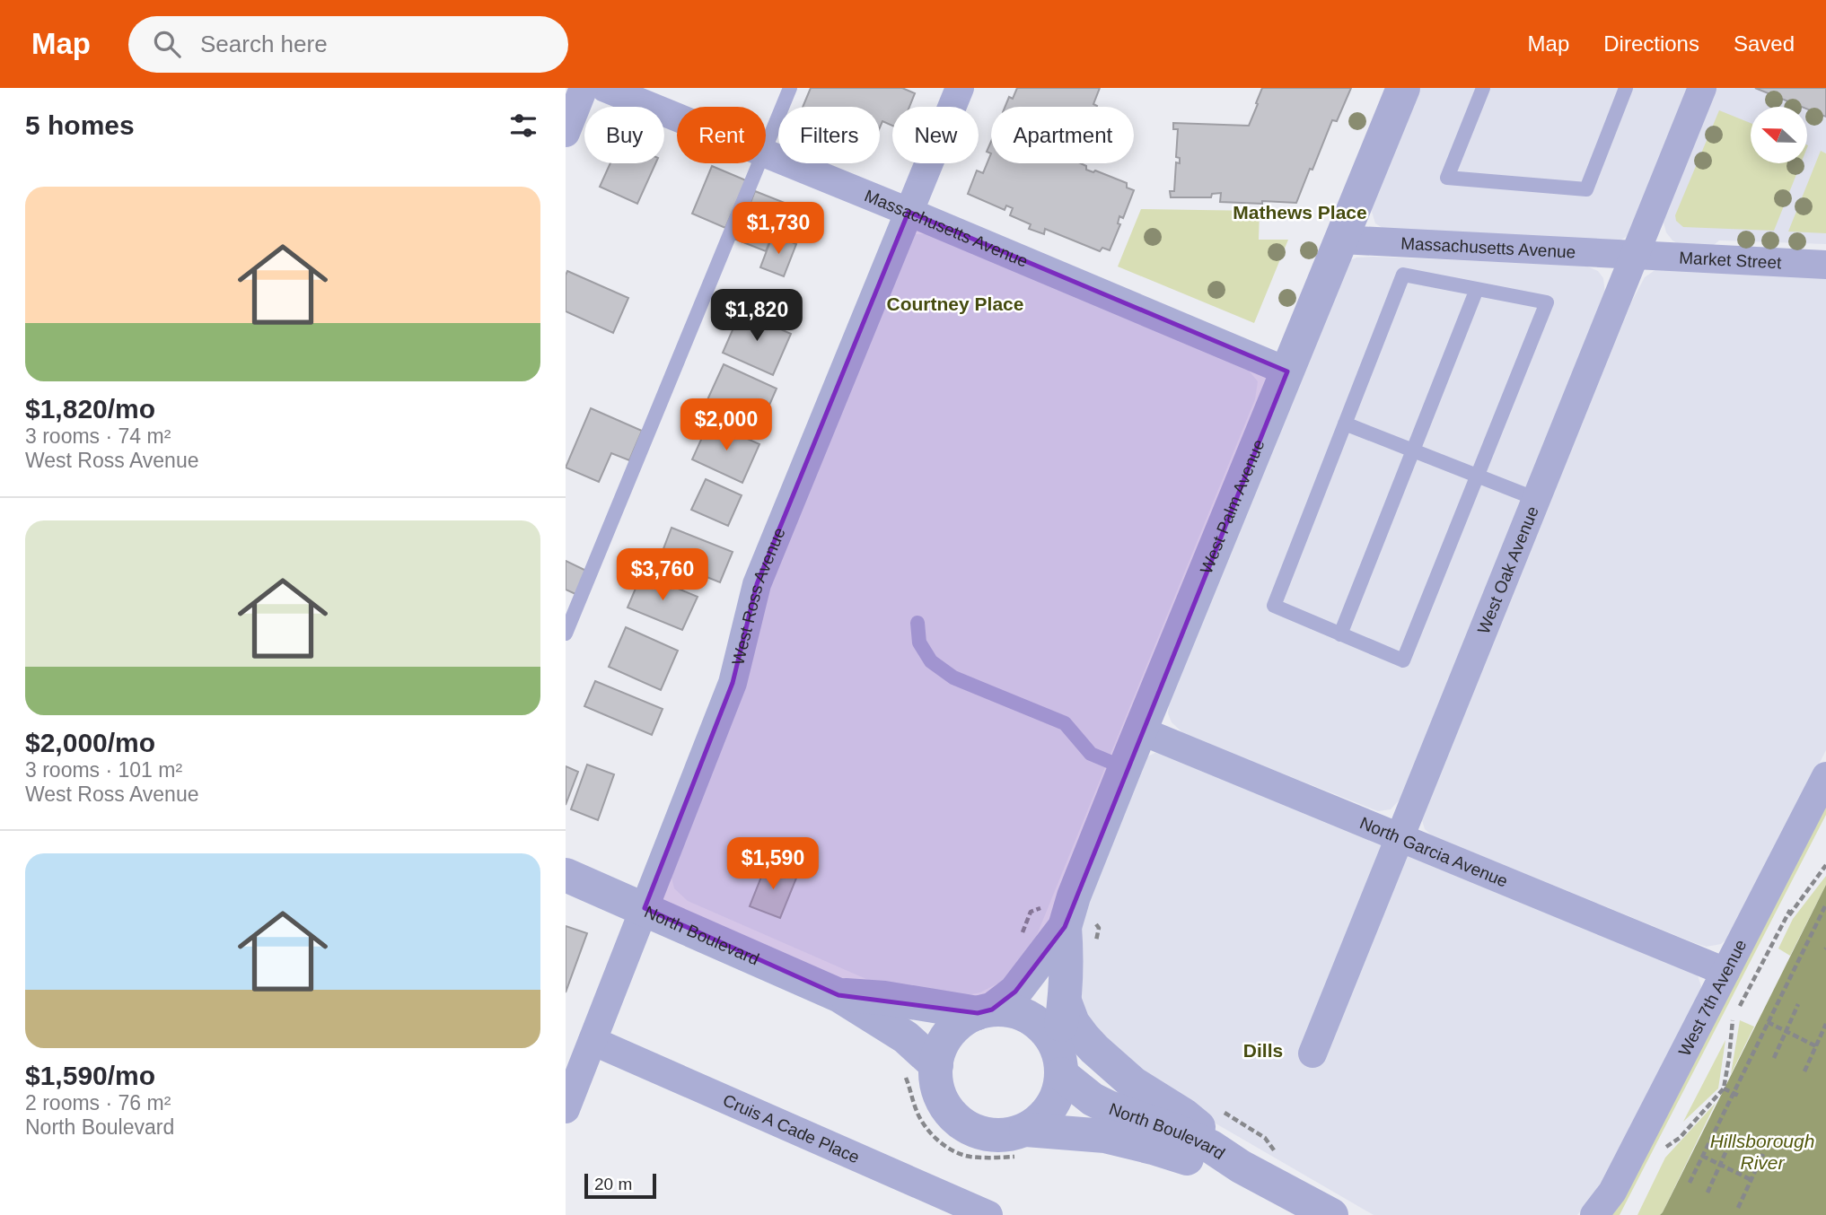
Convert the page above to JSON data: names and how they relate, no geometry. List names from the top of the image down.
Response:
{
  "streets": {
    "street": [
      "Massachusetts Avenue",
      "Market Street",
      "West Palm Avenue",
      "West Oak Avenue",
      "West Ross Avenue",
      "North Garcia Avenue",
      "North Boulevard",
      "West 7th Avenue",
      "Cruis A Cade Place"
    ]
  },
  "crossings": [
    ["Massachusetts Avenue", "Market Street"],
    ["Massachusetts Avenue", "West Palm Avenue"],
    ["Massachusetts Avenue", "West Oak Avenue"],
    ["Massachusetts Avenue", "West Ross Avenue"],
    ["Market Street", "West Oak Avenue"],
    ["West Palm Avenue", "North Garcia Avenue"],
    ["West Palm Avenue", "North Boulevard"],
    ["West Oak Avenue", "North Garcia Avenue"],
    ["West Ross Avenue", "North Boulevard"],
    ["West Ross Avenue", "Cruis A Cade Place"],
    ["North Garcia Avenue", "West 7th Avenue"]
  ],
  "districts": ["Mathews Place", "Courtney Place", "Dills"],
  "water": ["Hillsborough River"],
  "scale_bar": "20 m",
  "north": "left",
  "page": {
    "header": "Map",
    "search": "Search here",
    "nav": ["Map", "Directions", "Saved"],
    "heading": "5 homes",
    "chip": [
      "Buy",
      "Rent",
      "Filters",
      "New",
      "Apartment"
    ],
    "list": [
      {
        "name": "$1,820/mo",
        "note": "3 rooms · 74 m² · West Ross Avenue"
      },
      {
        "name": "$2,000/mo",
        "note": "3 rooms · 101 m² · West Ross Avenue"
      },
      {
        "name": "$1,590/mo",
        "note": "2 rooms · 76 m² · North Boulevard"
      }
    ],
    "price": [
      "$1,730",
      "$1,820",
      "$2,000",
      "$3,760",
      "$1,590"
    ],
    "scale": "20 m"
  }
}
